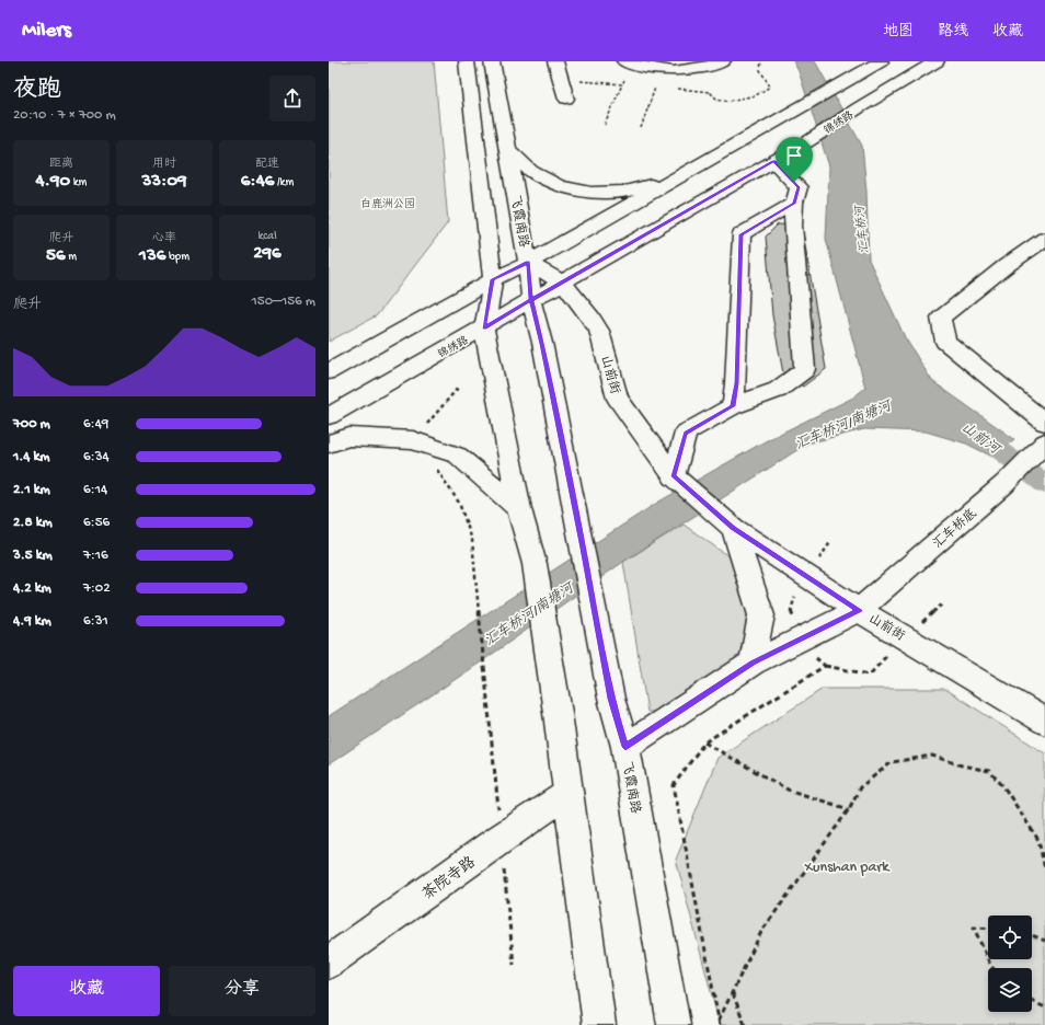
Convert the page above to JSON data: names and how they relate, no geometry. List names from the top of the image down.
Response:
{
  "streets": {
    "main road": [
      "锦绣路",
      "飞霞南路",
      "山前街",
      "汇车桥底",
      "茶院寺路"
    ]
  },
  "crossings": [
    ["锦绣路", "飞霞南路"],
    ["锦绣路", "山前街"],
    ["飞霞南路", "山前街"],
    ["飞霞南路", "汇车桥底"],
    ["山前街", "汇车桥底"]
  ],
  "water": ["汇车桥河", "汇车桥河/南塘河", "山前河"],
  "parks": ["白鹿洲公园", "Xunshan park"],
  "page": {
    "header": "Milers",
    "nav": ["地图", "路线", "收藏"],
    "heading": ["夜跑", "20:10 · 7 × 700 m"],
    "stats": [
      ["距离", "4.90 km"],
      ["用时", "33:09"],
      ["配速", "6:46 /km"],
      ["爬升", "56 m"],
      ["心率", "136 bpm"],
      ["kcal", "296"]
    ],
    "chart": ["爬升", "150–156 m"],
    "list": [
      {
        "name": "700 m",
        "note": "6:49"
      },
      {
        "name": "1.4 km",
        "note": "6:34"
      },
      {
        "name": "2.1 km",
        "note": "6:14"
      },
      {
        "name": "2.8 km",
        "note": "6:56"
      },
      {
        "name": "3.5 km",
        "note": "7:16"
      },
      {
        "name": "4.2 km",
        "note": "7:02"
      },
      {
        "name": "4.9 km",
        "note": "6:31"
      }
    ],
    "buttons": ["收藏", "分享"]
  }
}
